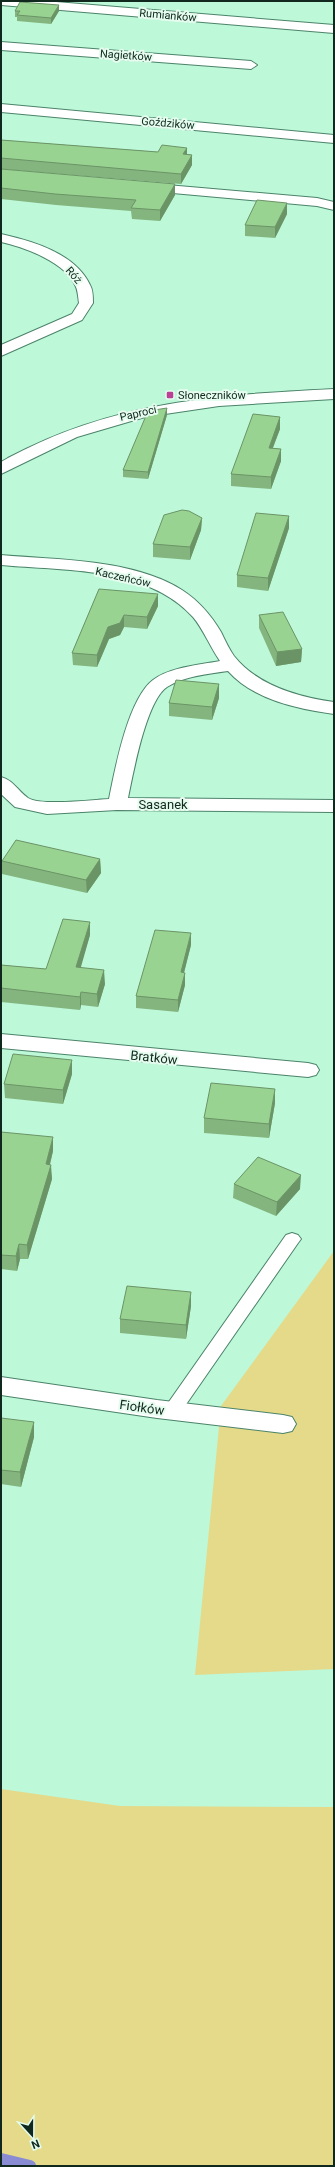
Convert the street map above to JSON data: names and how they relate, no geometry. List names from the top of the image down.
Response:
{
  "streets": {
    "street": [
      "Rumianków",
      "Nagietków",
      "Goździków",
      "Róż",
      "Paproci",
      "Kaczeńców",
      "Sasanek",
      "Bratków",
      "Fiołków"
    ]
  },
  "places": {
    "transit": ["Słoneczników"]
  },
  "north": "bottom"
}
